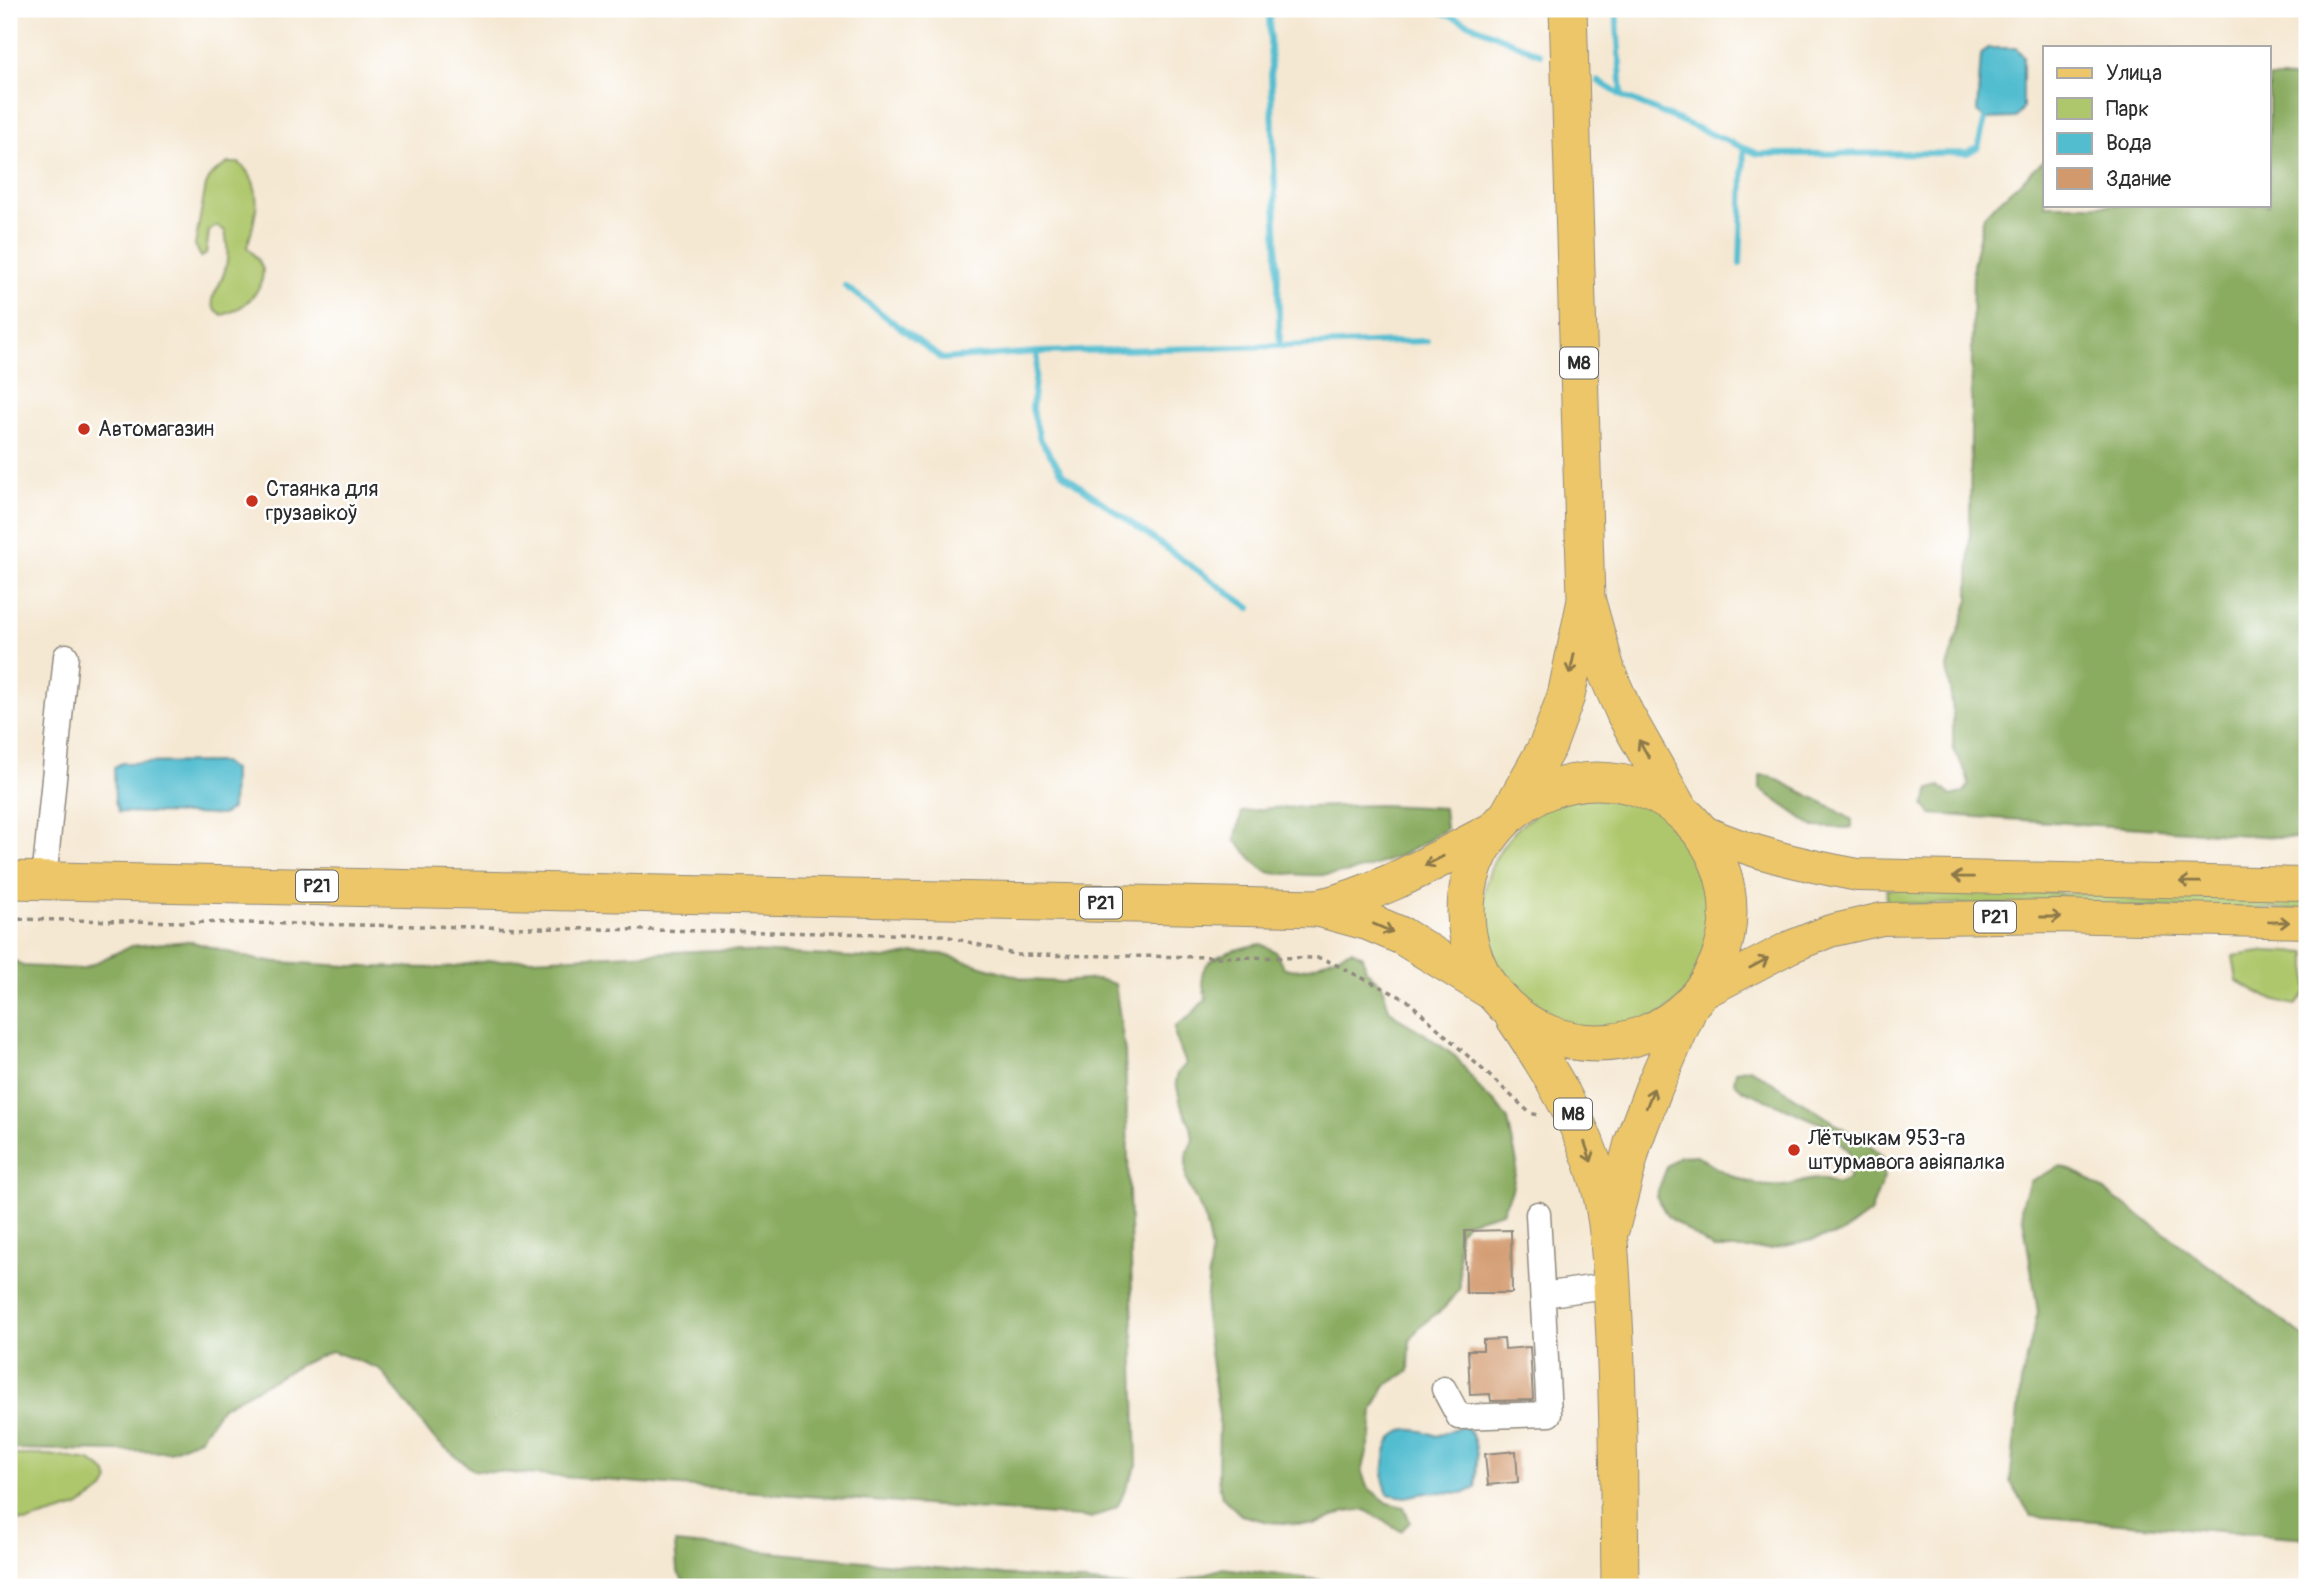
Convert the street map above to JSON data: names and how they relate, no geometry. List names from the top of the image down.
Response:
{
  "streets": {
    "highway": ["М8", "Р21"]
  },
  "crossings": [
    ["М8", "Р21"]
  ],
  "places": ["Автомагазин", "Стаянка для грузавікоў", "Лётчыкам 953-га штурмавога авіяпалка"],
  "legend": [
    "Улица",
    "Парк",
    "Вода",
    "Здание"
  ]
}
